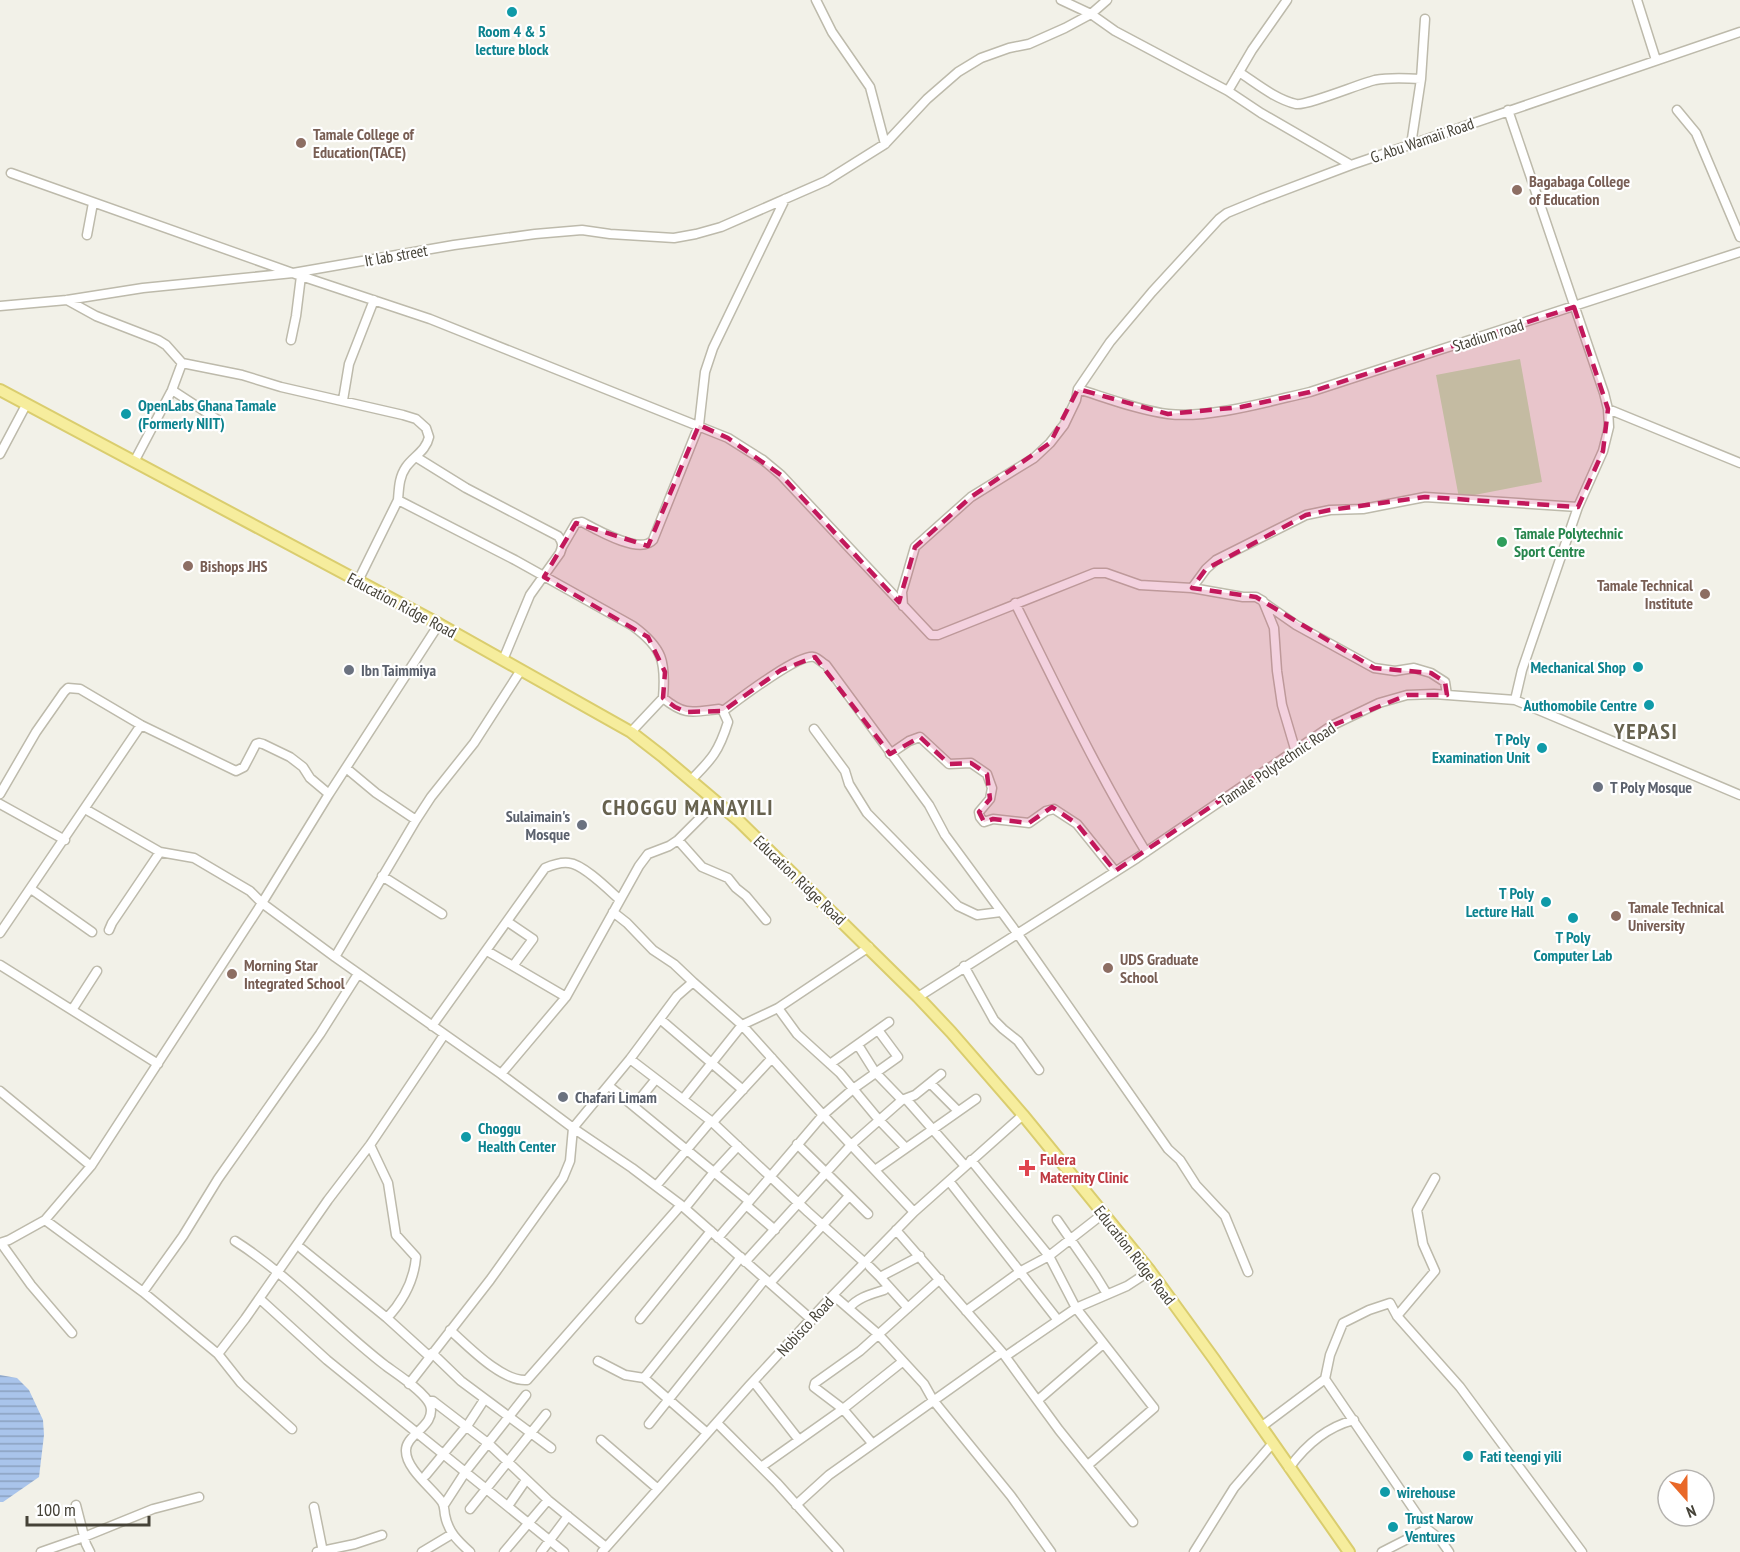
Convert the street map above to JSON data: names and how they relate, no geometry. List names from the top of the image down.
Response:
{
  "streets": {
    "main road": ["Education Ridge Road"],
    "street": [
      "G. Abu Wamaii Road",
      "It lab street",
      "Stadium road",
      "Tamale Polytechnic Road",
      "Nobisco Road"
    ]
  },
  "crossings": [
    ["G. Abu Wamaii Road", "It lab street"],
    ["Education Ridge Road", "Tamale Polytechnic Road"],
    ["Education Ridge Road", "Nobisco Road"]
  ],
  "districts": ["YEPASI", "CHOGGU MANAYILI"],
  "places": {
    "other": [
      "Room 4 & 5 lecture block",
      "Tamale College of Education(TACE)",
      "Bagabaga College of Education",
      "OpenLabs Ghana Tamale (Formerly NIIT)",
      "Tamale Polytechnic Sport Centre",
      "Bishops JHS",
      "Tamale Technical Institute",
      "Mechanical Shop",
      "Ibn Taimmiya",
      "Authomobile Centre",
      "T Poly Examination Unit",
      "T Poly Mosque",
      "Sulaimain's Mosque",
      "T Poly Lecture Hall",
      "Tamale Technical University",
      "T Poly Computer Lab",
      "UDS Graduate School",
      "Morning Star Integrated School",
      "Chafari Limam",
      "Choggu Health Center",
      "Fati teengi yili",
      "wirehouse",
      "Trust Narow Ventures"
    ],
    "health": ["Fulera Maternity Clinic"]
  },
  "scale_bar": "100 m",
  "north": "bottom"
}
